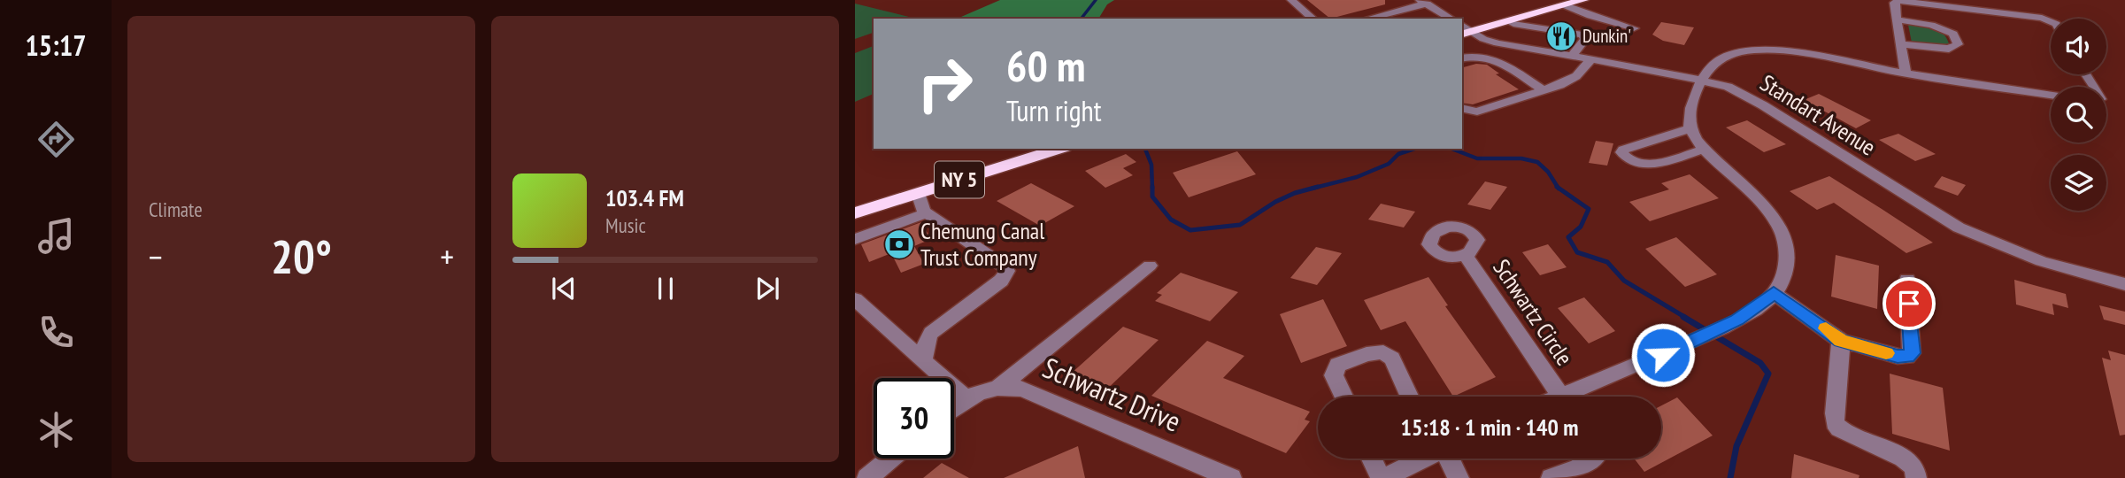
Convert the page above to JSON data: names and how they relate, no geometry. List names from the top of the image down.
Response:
{
  "streets": {
    "highway": ["NY 5"],
    "street": ["Standart Avenue", "Schwartz Circle", "Schwartz Drive"]
  },
  "places": {
    "restaurant": ["Dunkin'"],
    "bank": ["Chemung Canal Trust Company"]
  },
  "page": {
    "tabs": "15:17",
    "tile": "Climate",
    "turn": ["60 m", "Turn right"],
    "song": ["103.4 FM", "Music"],
    "heat": ["−", "20°", "+"],
    "limit": "30",
    "trip": "15:18 · 1 min · 140 m"
  }
}
